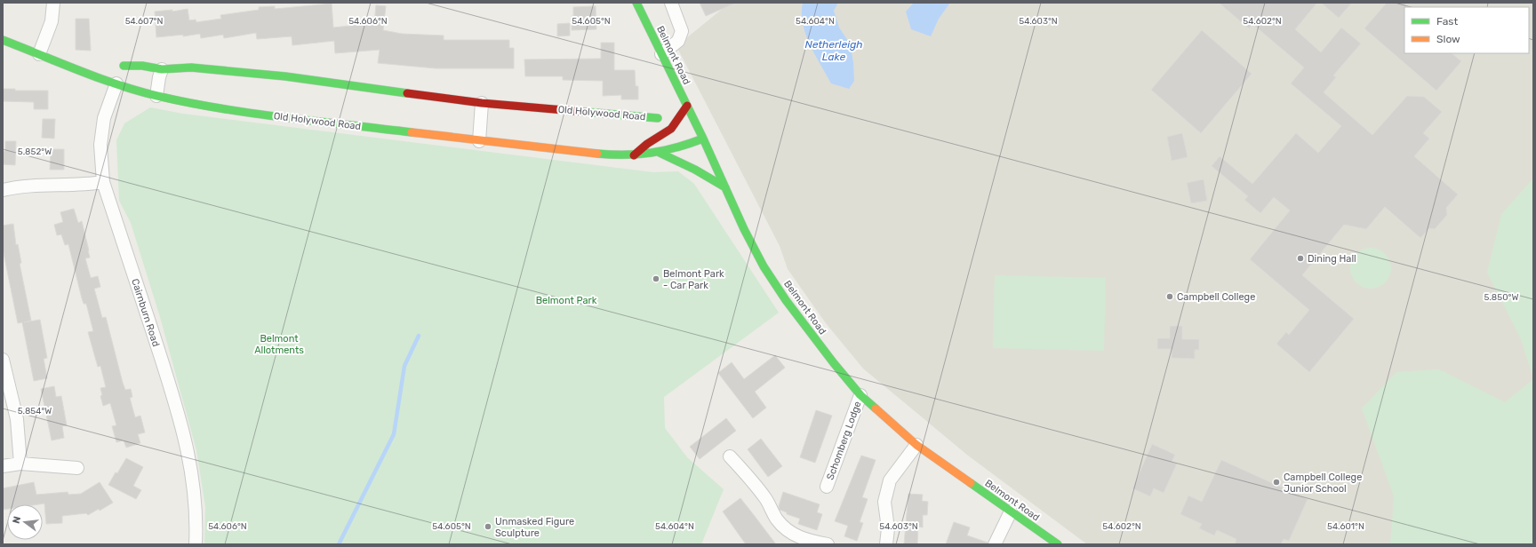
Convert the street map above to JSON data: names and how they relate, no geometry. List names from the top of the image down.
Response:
{
  "streets": {
    "street": [
      "Belmont Road",
      "Old Holywood Road",
      "Cairnburn Road",
      "Schomberg Lodge"
    ]
  },
  "crossings": [
    ["Belmont Road", "Old Holywood Road"],
    ["Belmont Road", "Schomberg Lodge"],
    ["Old Holywood Road", "Cairnburn Road"]
  ],
  "water": ["Netherleigh Lake"],
  "parks": ["Belmont Park", "Belmont Allotments"],
  "places": [
    "Dining Hall",
    "Belmont Park - Car Park",
    "Campbell College",
    "Campbell College Junior School",
    "Unmasked Figure Sculpture"
  ],
  "legend": ["Fast", "Slow"],
  "north": "left",
  "coordinates": [
    "54.607°N",
    "54.606°N",
    "54.605°N",
    "54.604°N",
    "54.603°N",
    "54.602°N",
    "5.852°W",
    "5.850°W",
    "5.854°W",
    "54.601°N"
  ]
}
